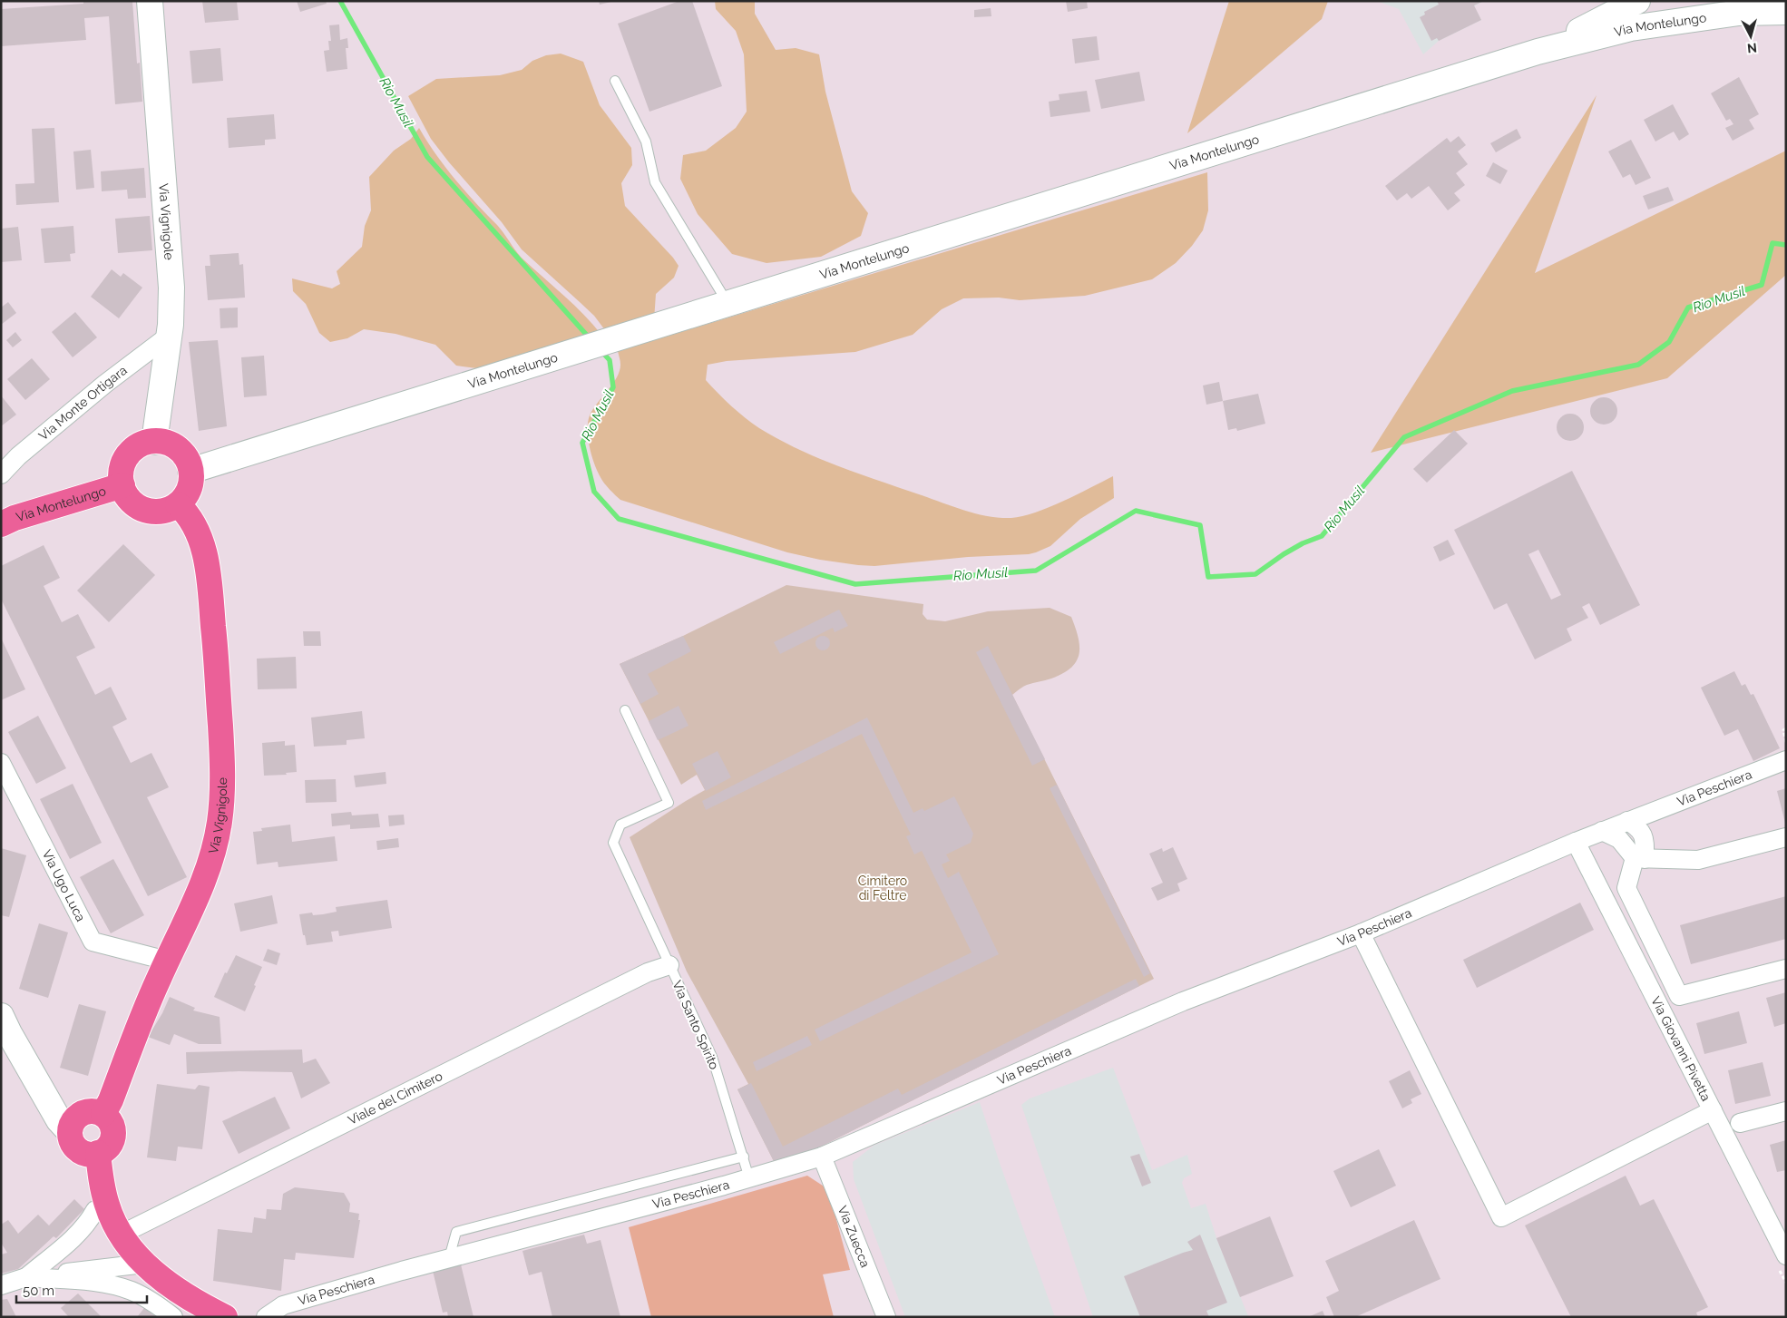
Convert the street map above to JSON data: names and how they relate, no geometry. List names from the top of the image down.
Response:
{
  "streets": {
    "main road": ["Via Montelungo", "Via Vignigole"],
    "street": [
      "Via Monte Ortigara",
      "Via Peschiera",
      "Via Ugo Luca",
      "Via Giovanni Pivetta",
      "Viale del Cimitero",
      "Via Zuecca"
    ],
    "lane": ["Via Santo Spirito"]
  },
  "crossings": [
    ["Via Montelungo", "Via Vignigole"],
    ["Via Vignigole", "Via Monte Ortigara"],
    ["Via Vignigole", "Via Ugo Luca"],
    ["Via Peschiera", "Via Santo Spirito"],
    ["Via Peschiera", "Via Giovanni Pivetta"],
    ["Via Peschiera", "Via Zuecca"],
    ["Via Santo Spirito", "Viale del Cimitero"]
  ],
  "water": ["Rio Musil"],
  "parks": ["Cimitero di Feltre"],
  "scale_bar": "50 m",
  "north": "bottom"
}
